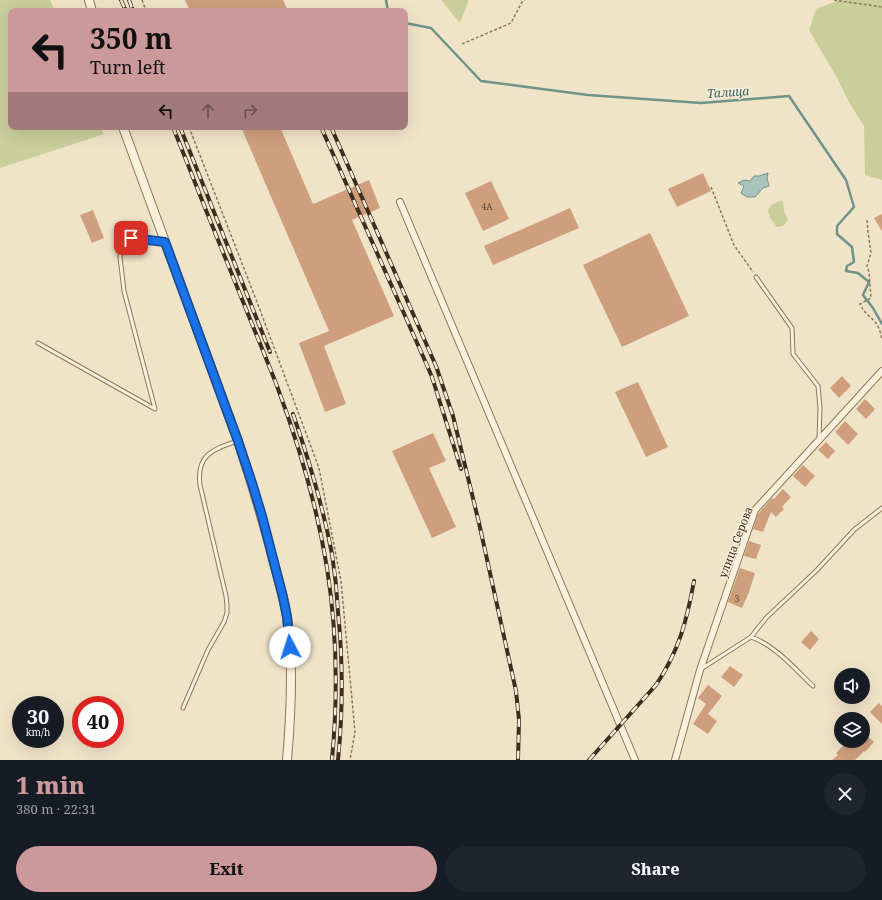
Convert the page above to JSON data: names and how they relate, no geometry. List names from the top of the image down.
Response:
{
  "streets": {
    "street": ["улица Серова"]
  },
  "water": ["Талица"],
  "house_numbers": ["4А", "3"],
  "page": {
    "turn": ["350 m", "Turn left"],
    "speed": "30 km/h",
    "limit": "40",
    "heading": ["1 min", "380 m · 22:31"],
    "buttons": ["Exit", "Share"]
  }
}
